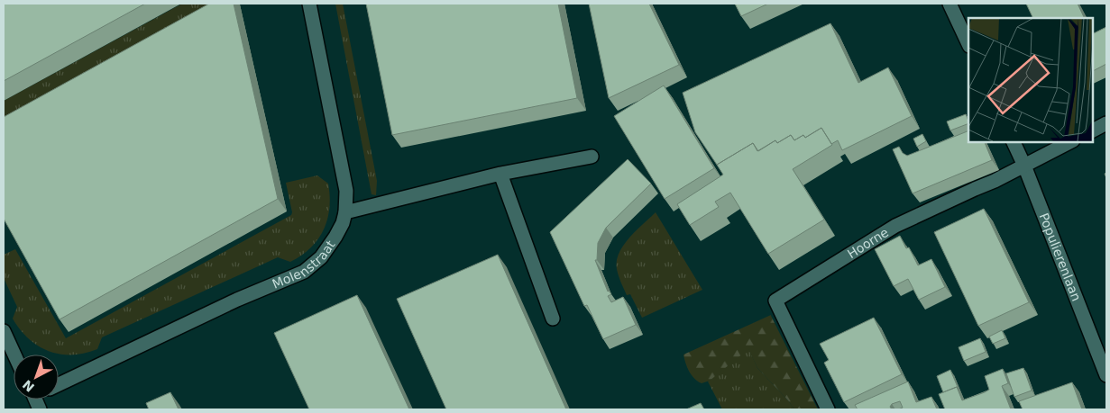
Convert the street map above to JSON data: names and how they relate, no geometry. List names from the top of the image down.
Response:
{
  "streets": {
    "street": ["Hoorne", "Populierenlaan", "Molenstraat"]
  },
  "crossings": [
    ["Hoorne", "Populierenlaan"]
  ],
  "north": "bottom left"
}
